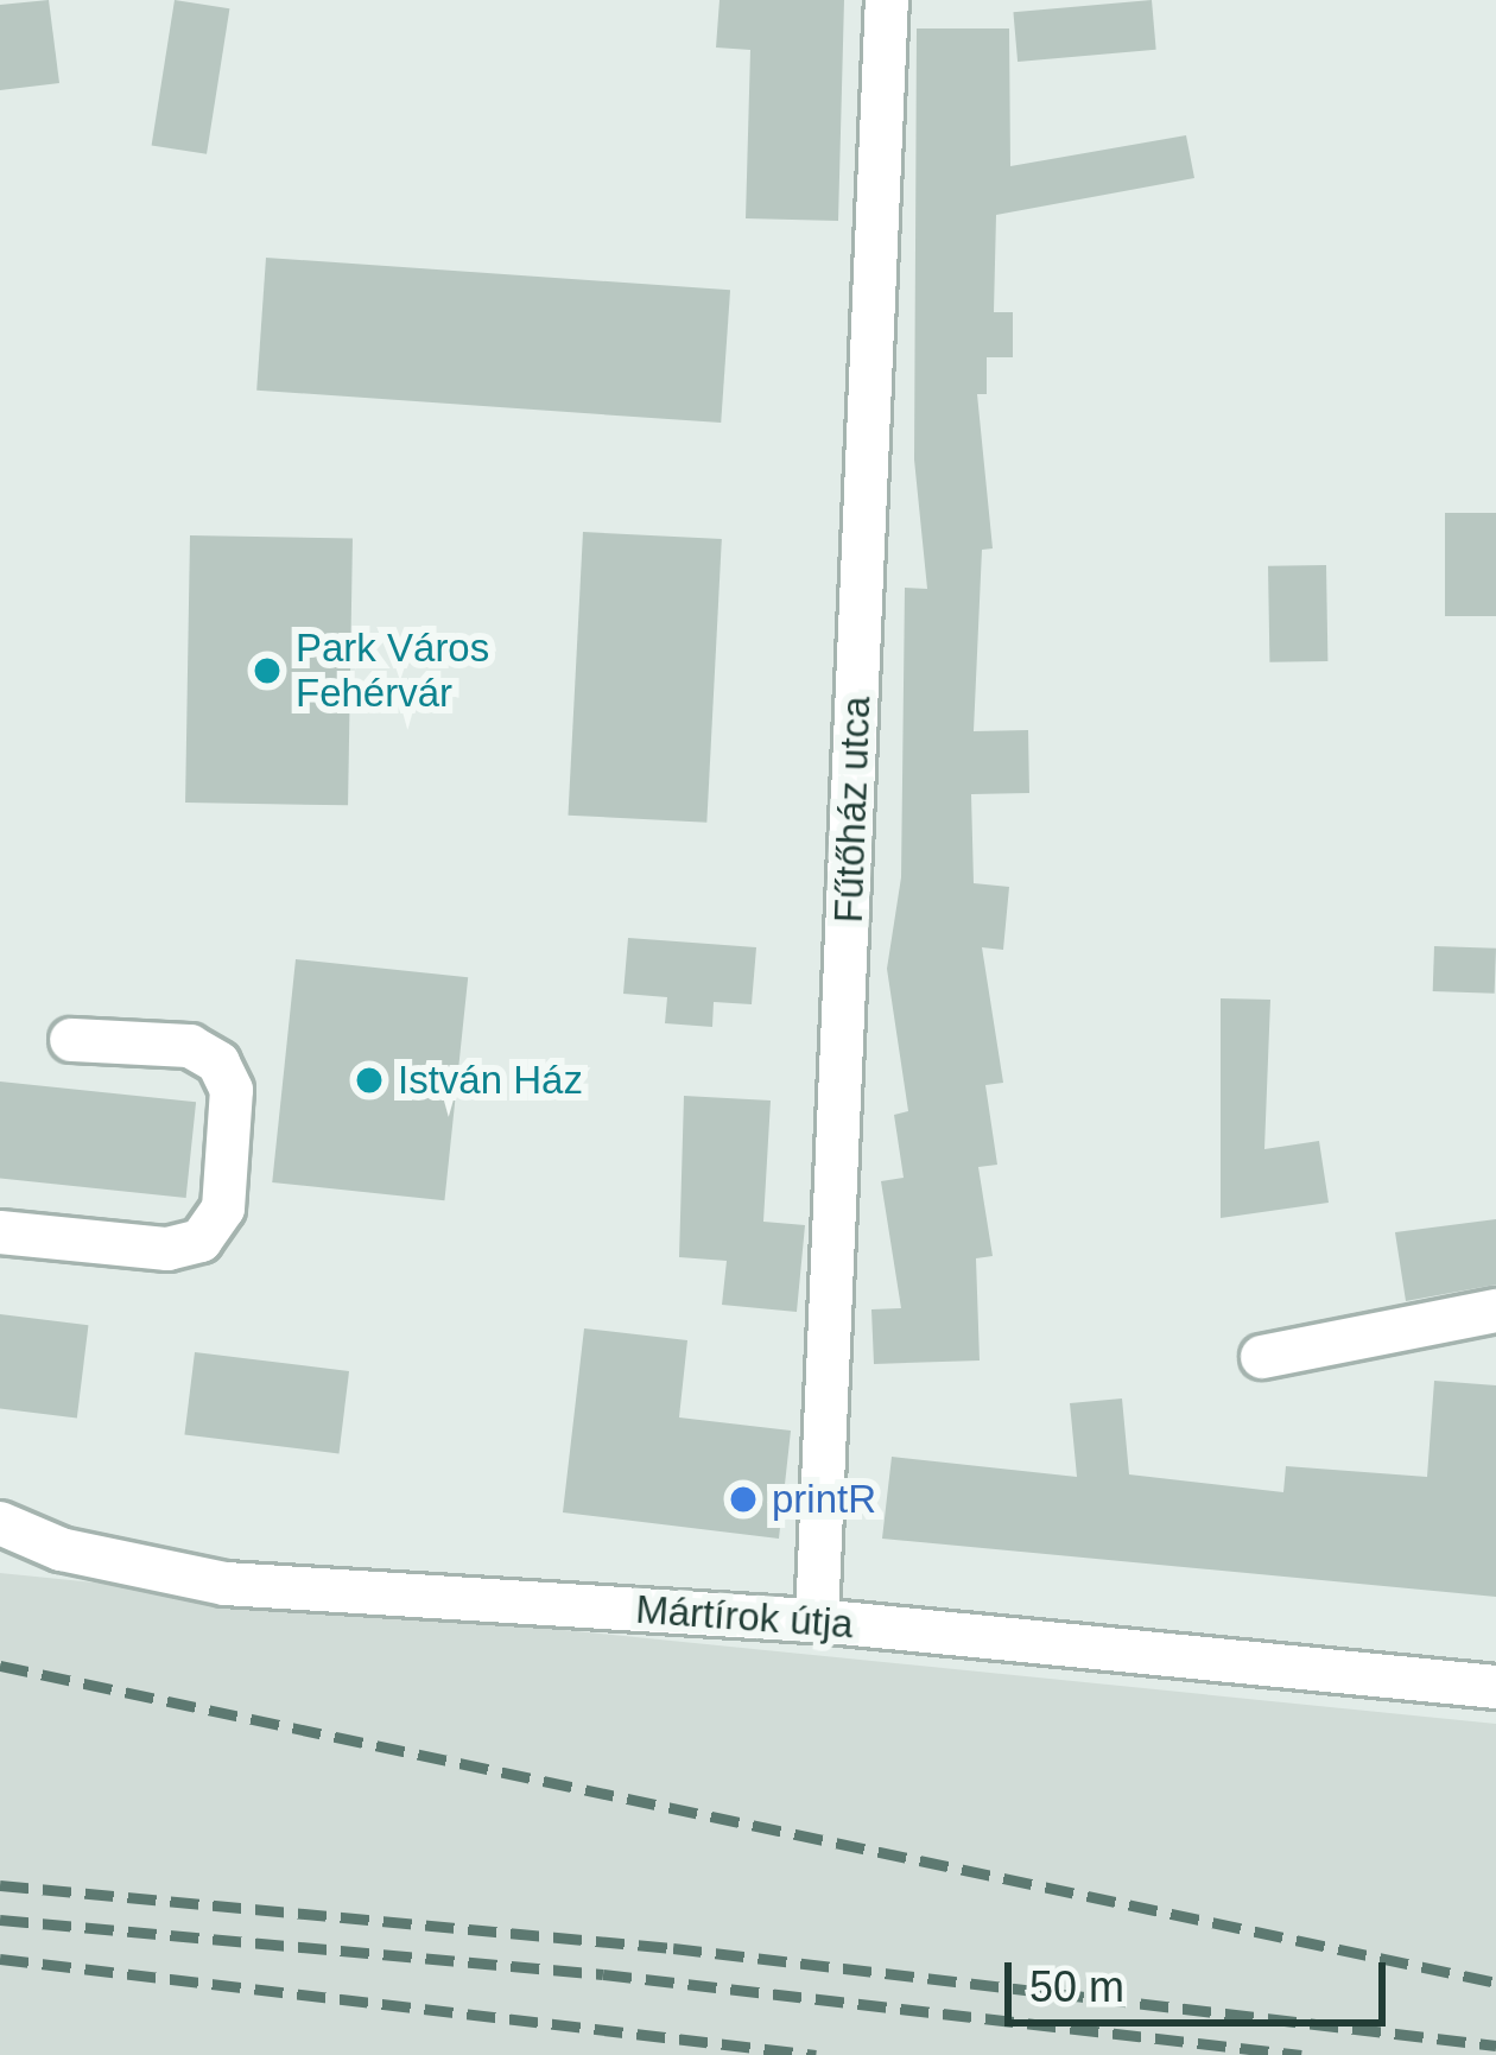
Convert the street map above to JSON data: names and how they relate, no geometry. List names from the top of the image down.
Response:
{
  "streets": {
    "street": ["Fűtőház utca", "Mártírok útja"]
  },
  "crossings": [
    ["Fűtőház utca", "Mártírok útja"]
  ],
  "places": ["Park Város Fehérvár", "István Ház", "printR"],
  "scale_bar": "50 m"
}
